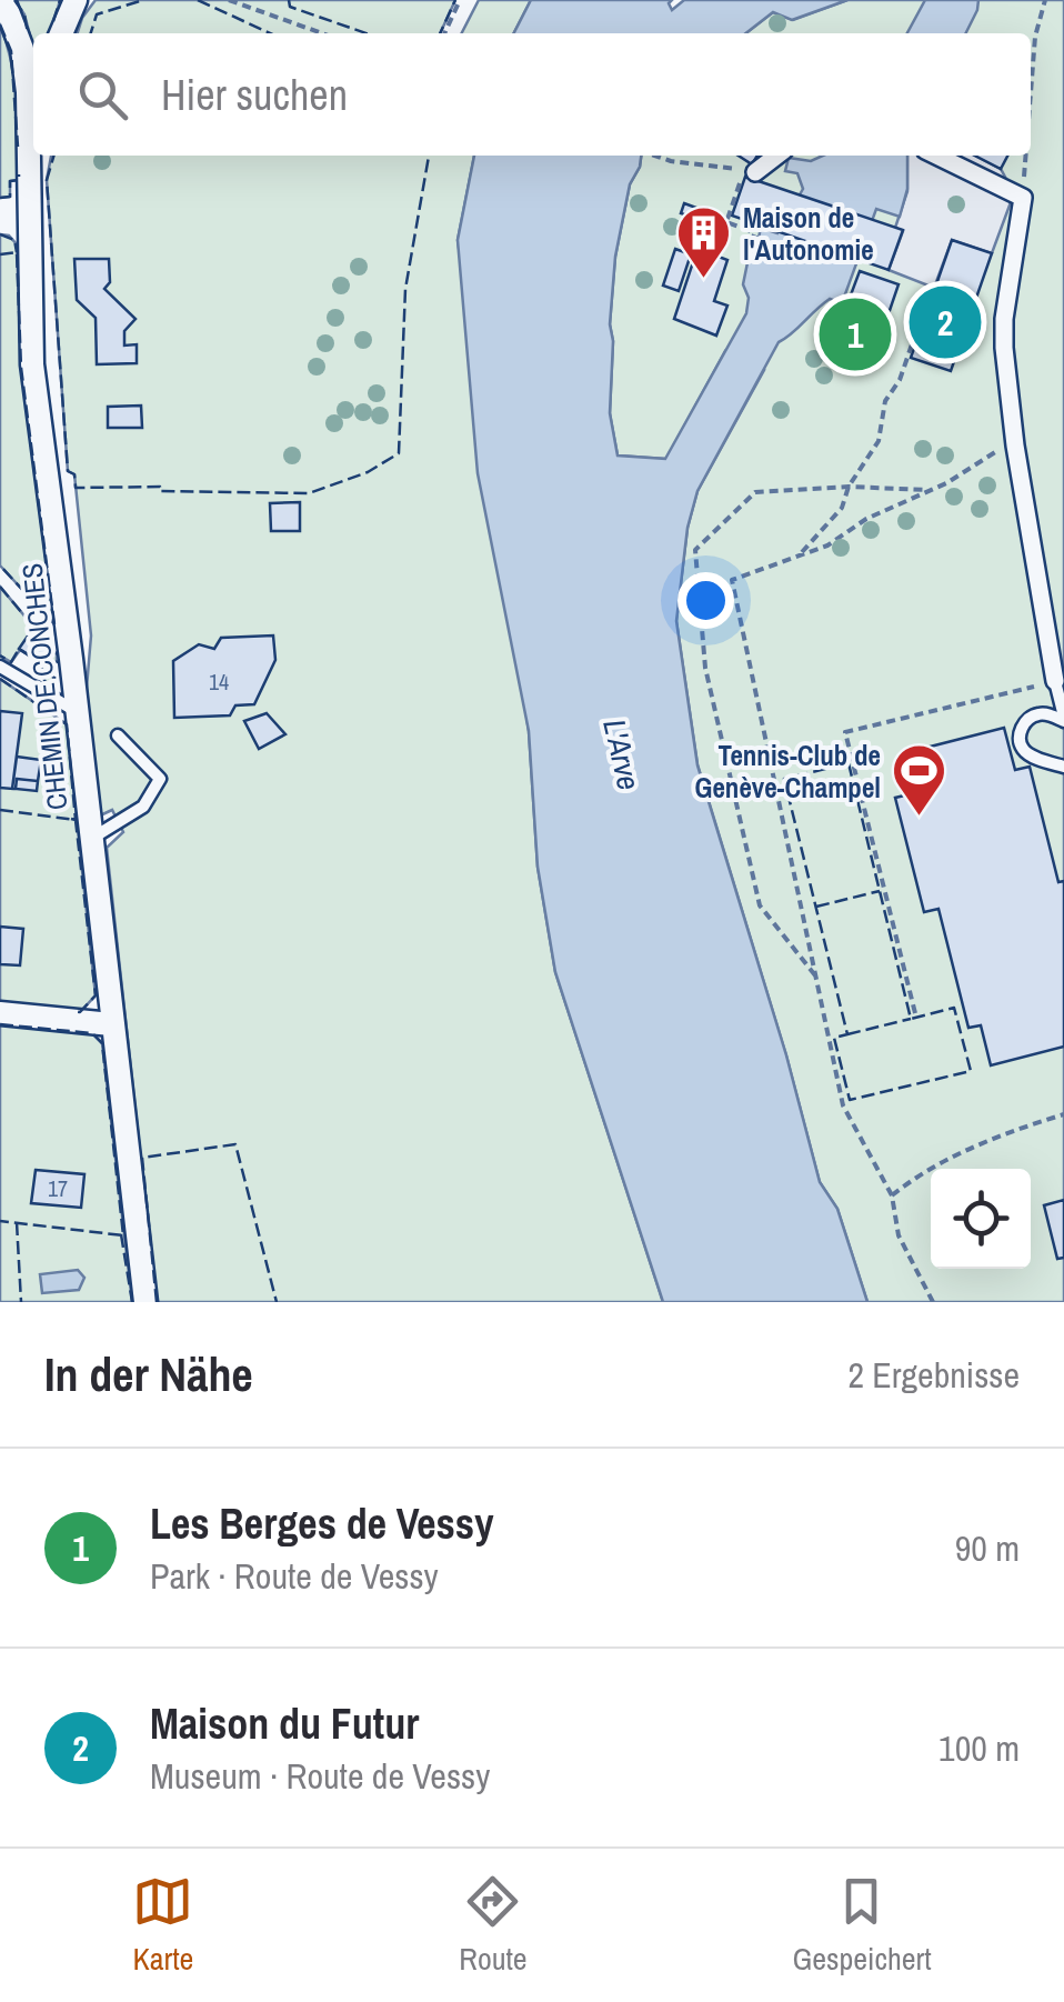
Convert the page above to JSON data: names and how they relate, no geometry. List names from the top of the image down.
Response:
{
  "streets": {
    "street": ["CHEMIN DE CONCHES"]
  },
  "water": ["L'Arve"],
  "places": {
    "building": ["Maison de l'Autonomie"],
    "sports": ["Tennis-Club de Genève-Champel"]
  },
  "house_numbers": ["14", "17"],
  "page": {
    "search": "Hier suchen",
    "pins": ["2", "1"],
    "heading": ["In der Nähe", "2 Ergebnisse"],
    "list": [
      {
        "mark": "1",
        "name": "Les Berges de Vessy",
        "note": "Park · Route de Vessy",
        "value": "90 m"
      },
      {
        "mark": "2",
        "name": "Maison du Futur",
        "note": "Museum · Route de Vessy",
        "value": "100 m"
      }
    ],
    "nav": ["Karte", "Route", "Gespeichert"]
  }
}
